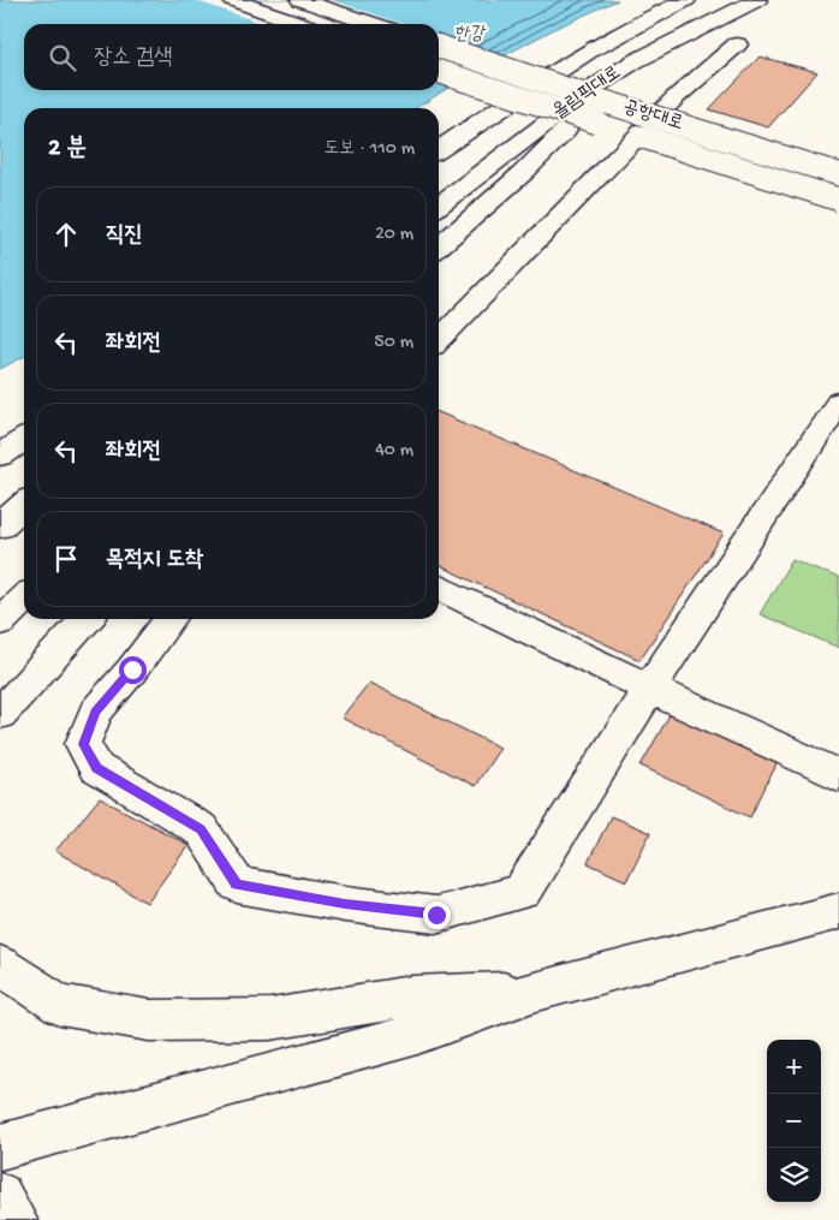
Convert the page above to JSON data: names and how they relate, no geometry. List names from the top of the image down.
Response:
{
  "streets": {
    "main road": ["올림픽대로", "공항대로"]
  },
  "water": ["한강"],
  "page": {
    "search": "장소 검색",
    "heading": ["2 분", "도보 · 110 m"],
    "list": [
      ["직진", "20 m"],
      ["좌회전", "50 m"],
      ["좌회전", "40 m"],
      "목적지 도착"
    ],
    "map_buttons": ["+", "−"]
  }
}
